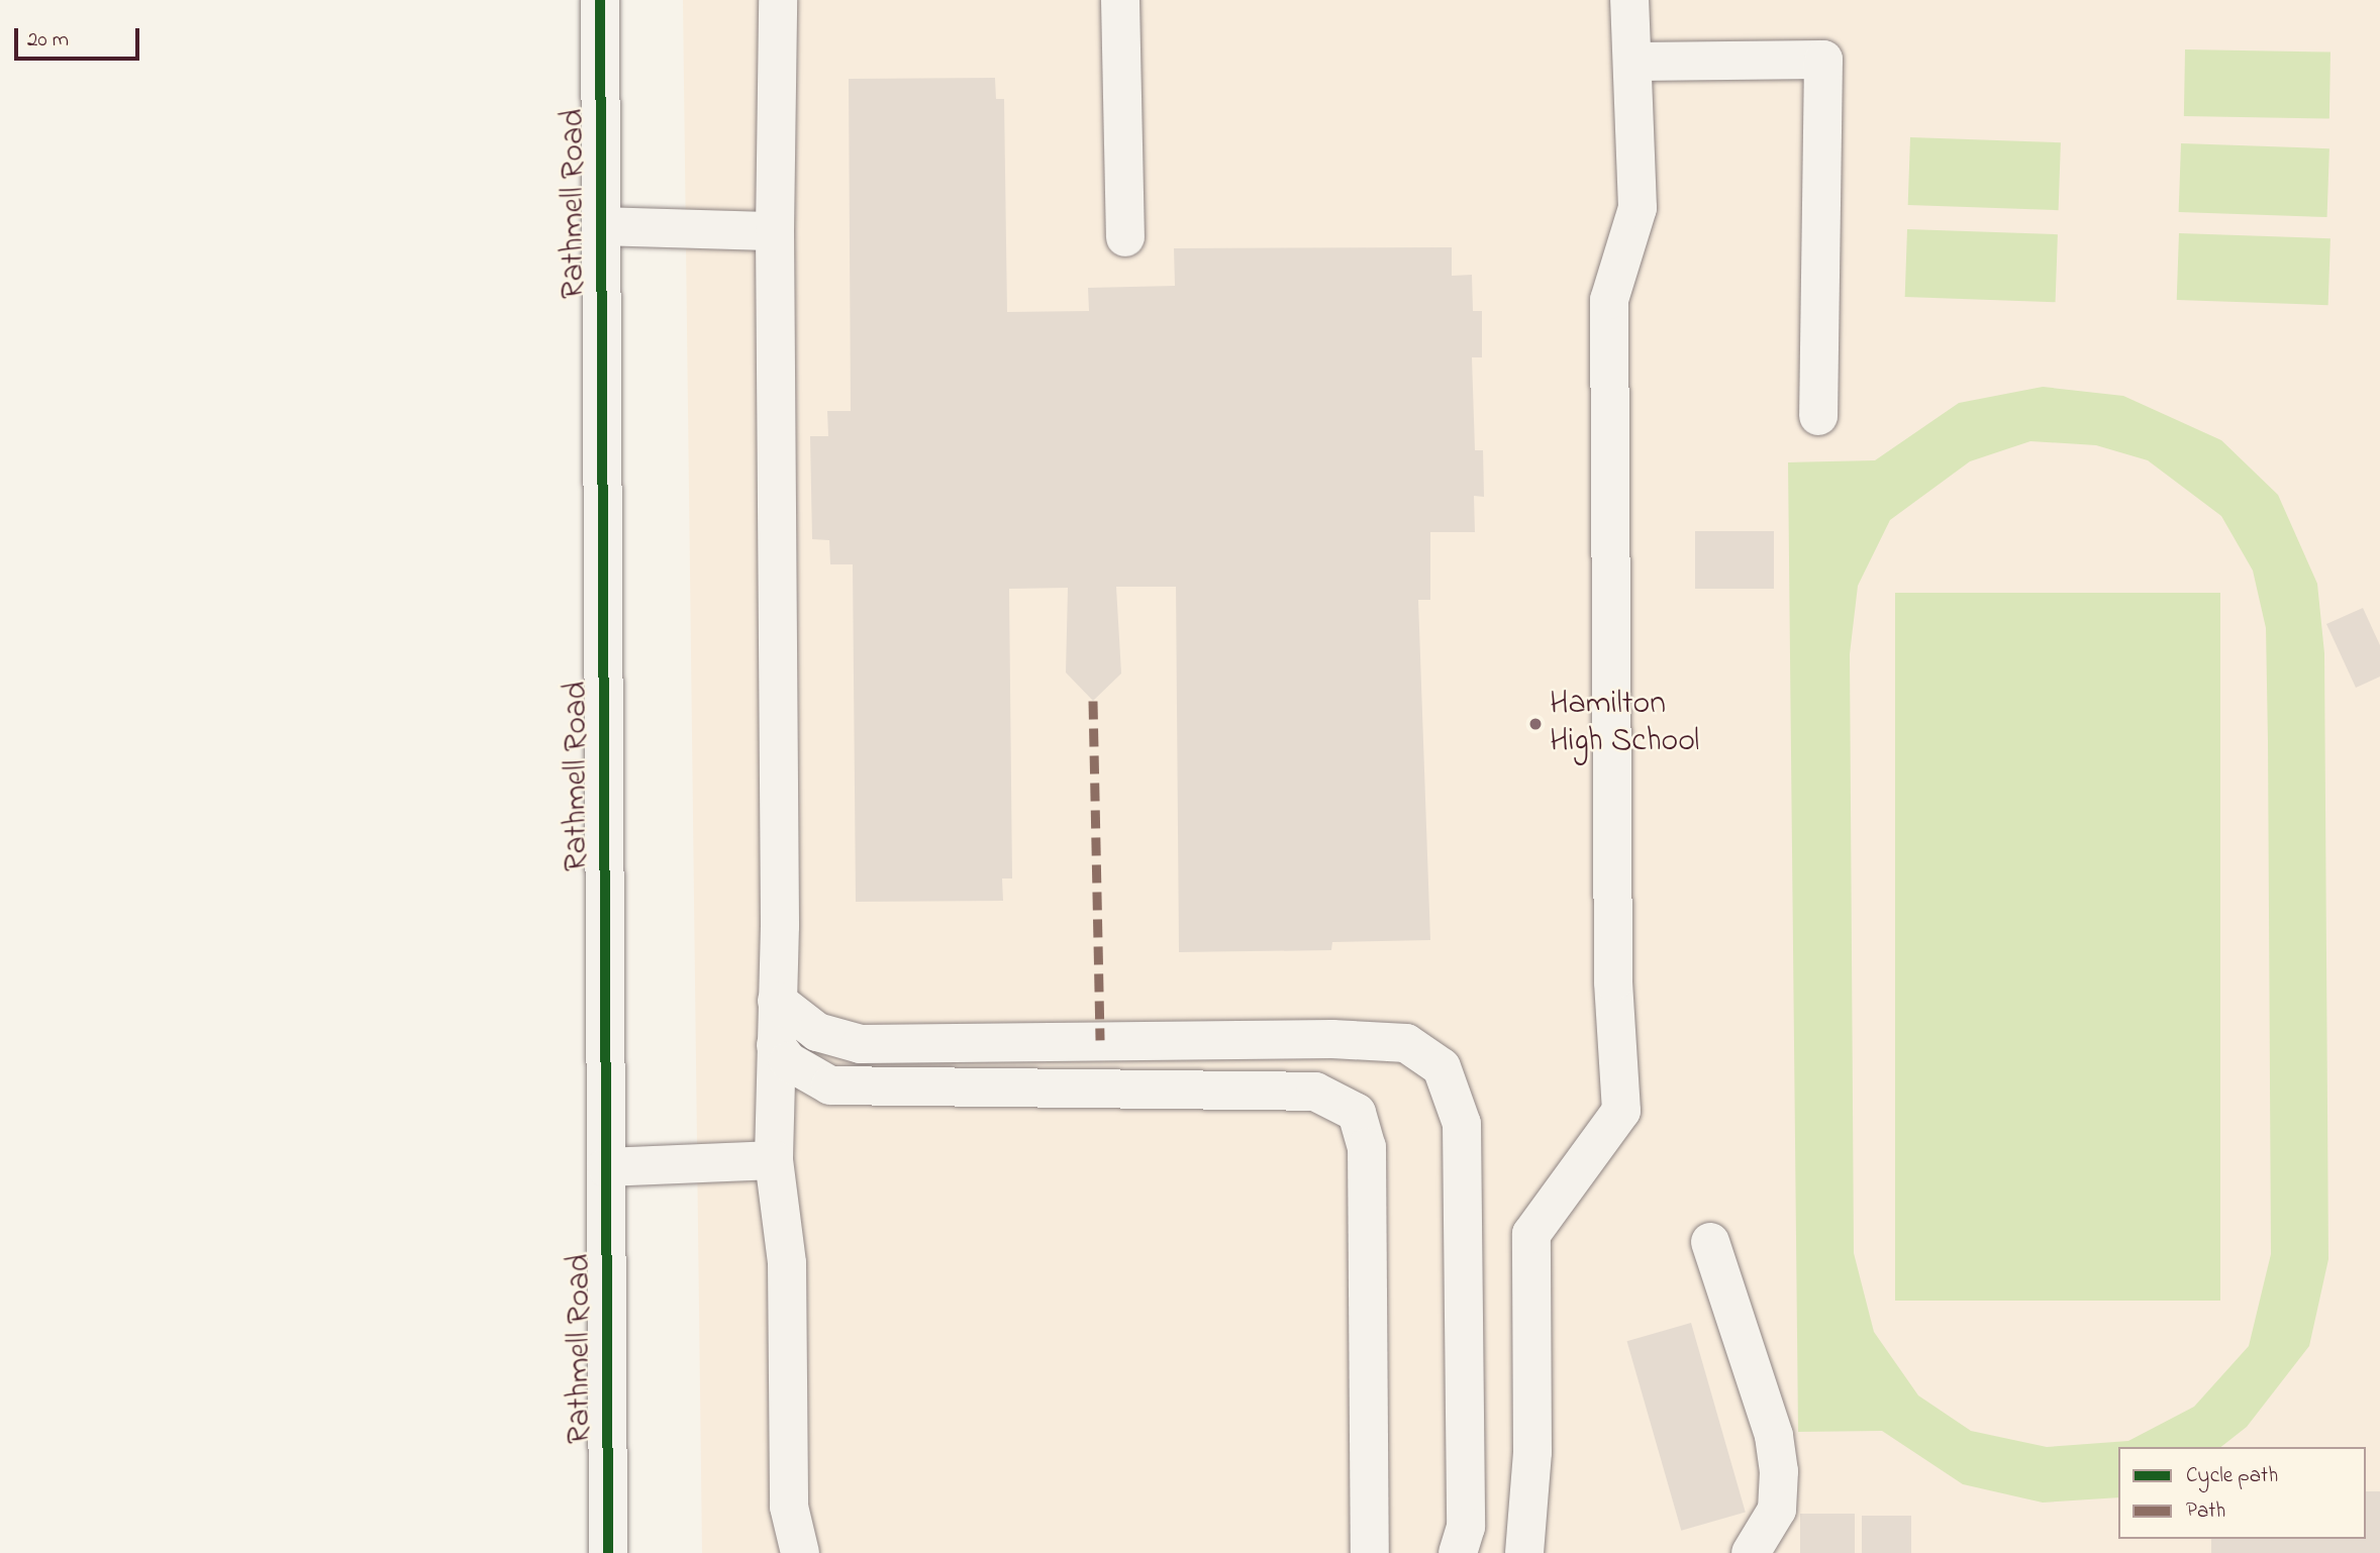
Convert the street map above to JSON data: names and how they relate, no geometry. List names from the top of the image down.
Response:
{
  "streets": {
    "street": ["Rathmell Road"]
  },
  "places": ["Hamilton High School"],
  "legend": ["Cycle path", "Path"],
  "scale_bar": "20 m"
}
